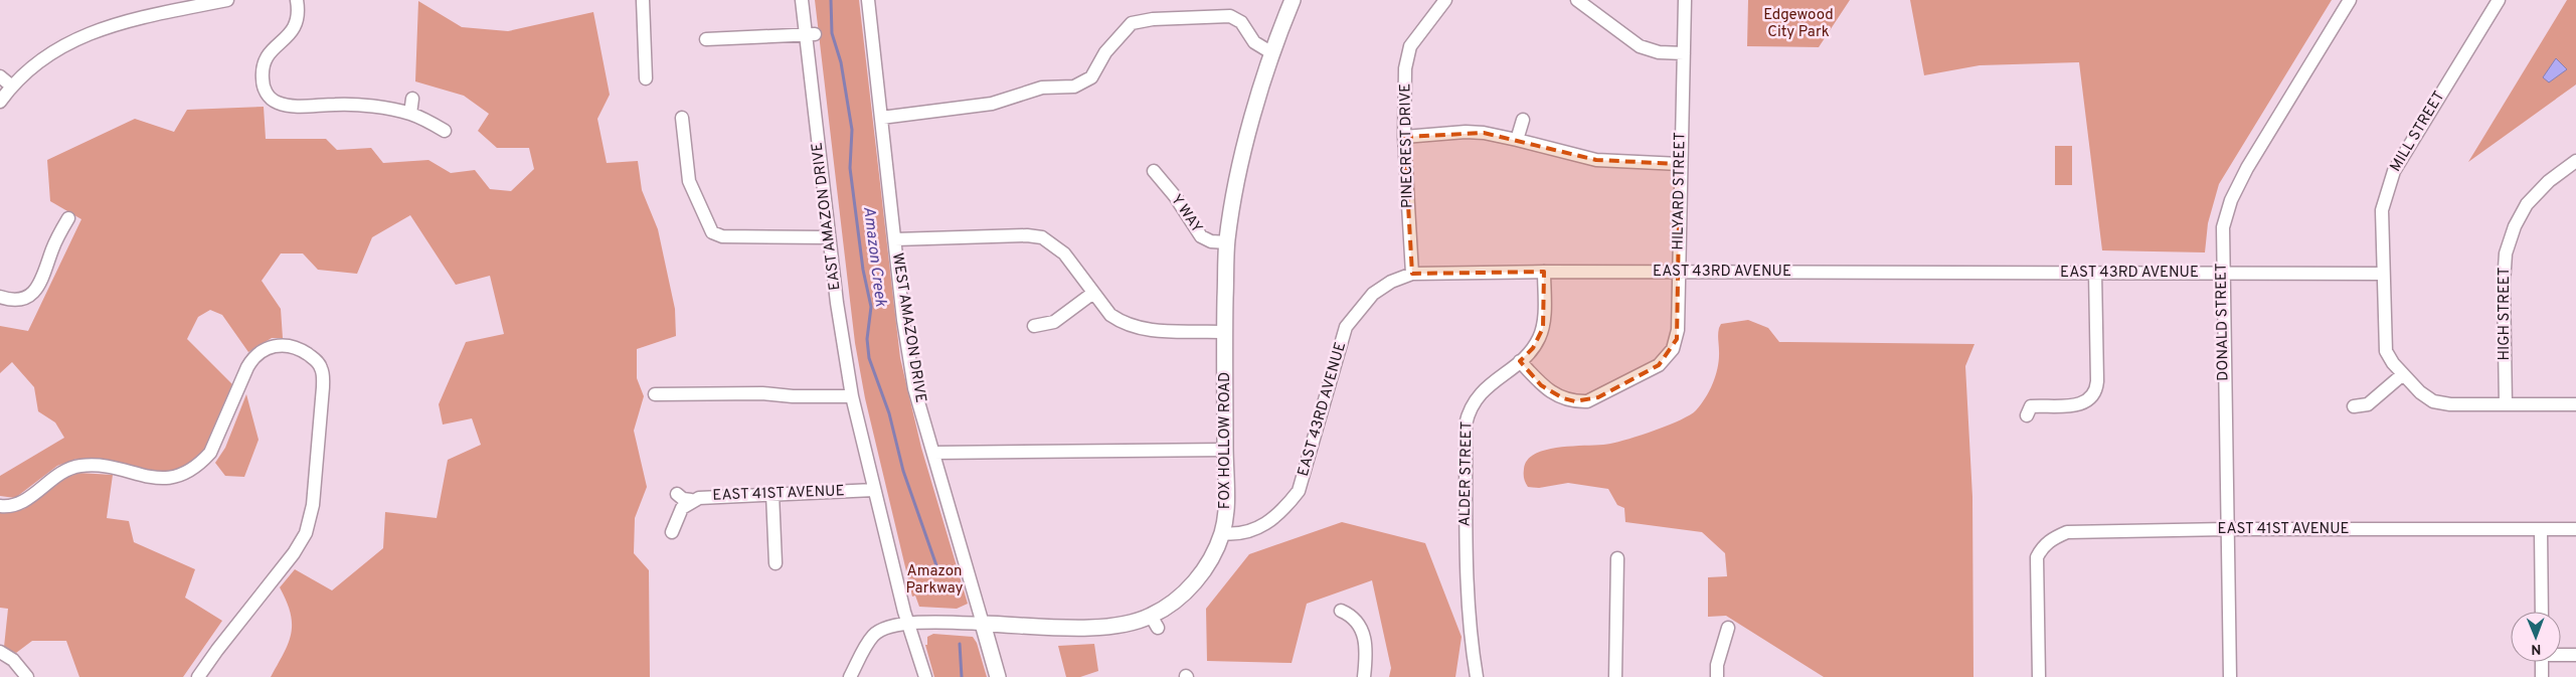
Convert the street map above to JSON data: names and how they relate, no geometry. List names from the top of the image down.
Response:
{
  "streets": {
    "main road": ["WEST AMAZON DRIVE", "FOX HOLLOW ROAD"],
    "street": [
      "MILL STREET",
      "PINECREST DRIVE",
      "HILYARD STREET",
      "Y WAY",
      "EAST AMAZON DRIVE",
      "EAST 43RD AVENUE",
      "HIGH STREET",
      "DONALD STREET",
      "ALDER STREET",
      "EAST 41ST AVENUE"
    ]
  },
  "crossings": [
    ["MILL STREET", "EAST 43RD AVENUE"],
    ["MILL STREET", "HIGH STREET"],
    ["PINECREST DRIVE", "EAST 43RD AVENUE"],
    ["HILYARD STREET", "EAST 43RD AVENUE"],
    ["HILYARD STREET", "ALDER STREET"],
    ["Y WAY", "FOX HOLLOW ROAD"],
    ["EAST AMAZON DRIVE", "FOX HOLLOW ROAD"],
    ["EAST AMAZON DRIVE", "EAST 41ST AVENUE"],
    ["EAST 43RD AVENUE", "DONALD STREET"],
    ["EAST 43RD AVENUE", "FOX HOLLOW ROAD"],
    ["EAST 43RD AVENUE", "ALDER STREET"],
    ["DONALD STREET", "EAST 41ST AVENUE"],
    ["WEST AMAZON DRIVE", "FOX HOLLOW ROAD"]
  ],
  "water": ["Amazon Creek"],
  "parks": ["Edgewood City Park", "Amazon Parkway"],
  "north": "bottom"
}
